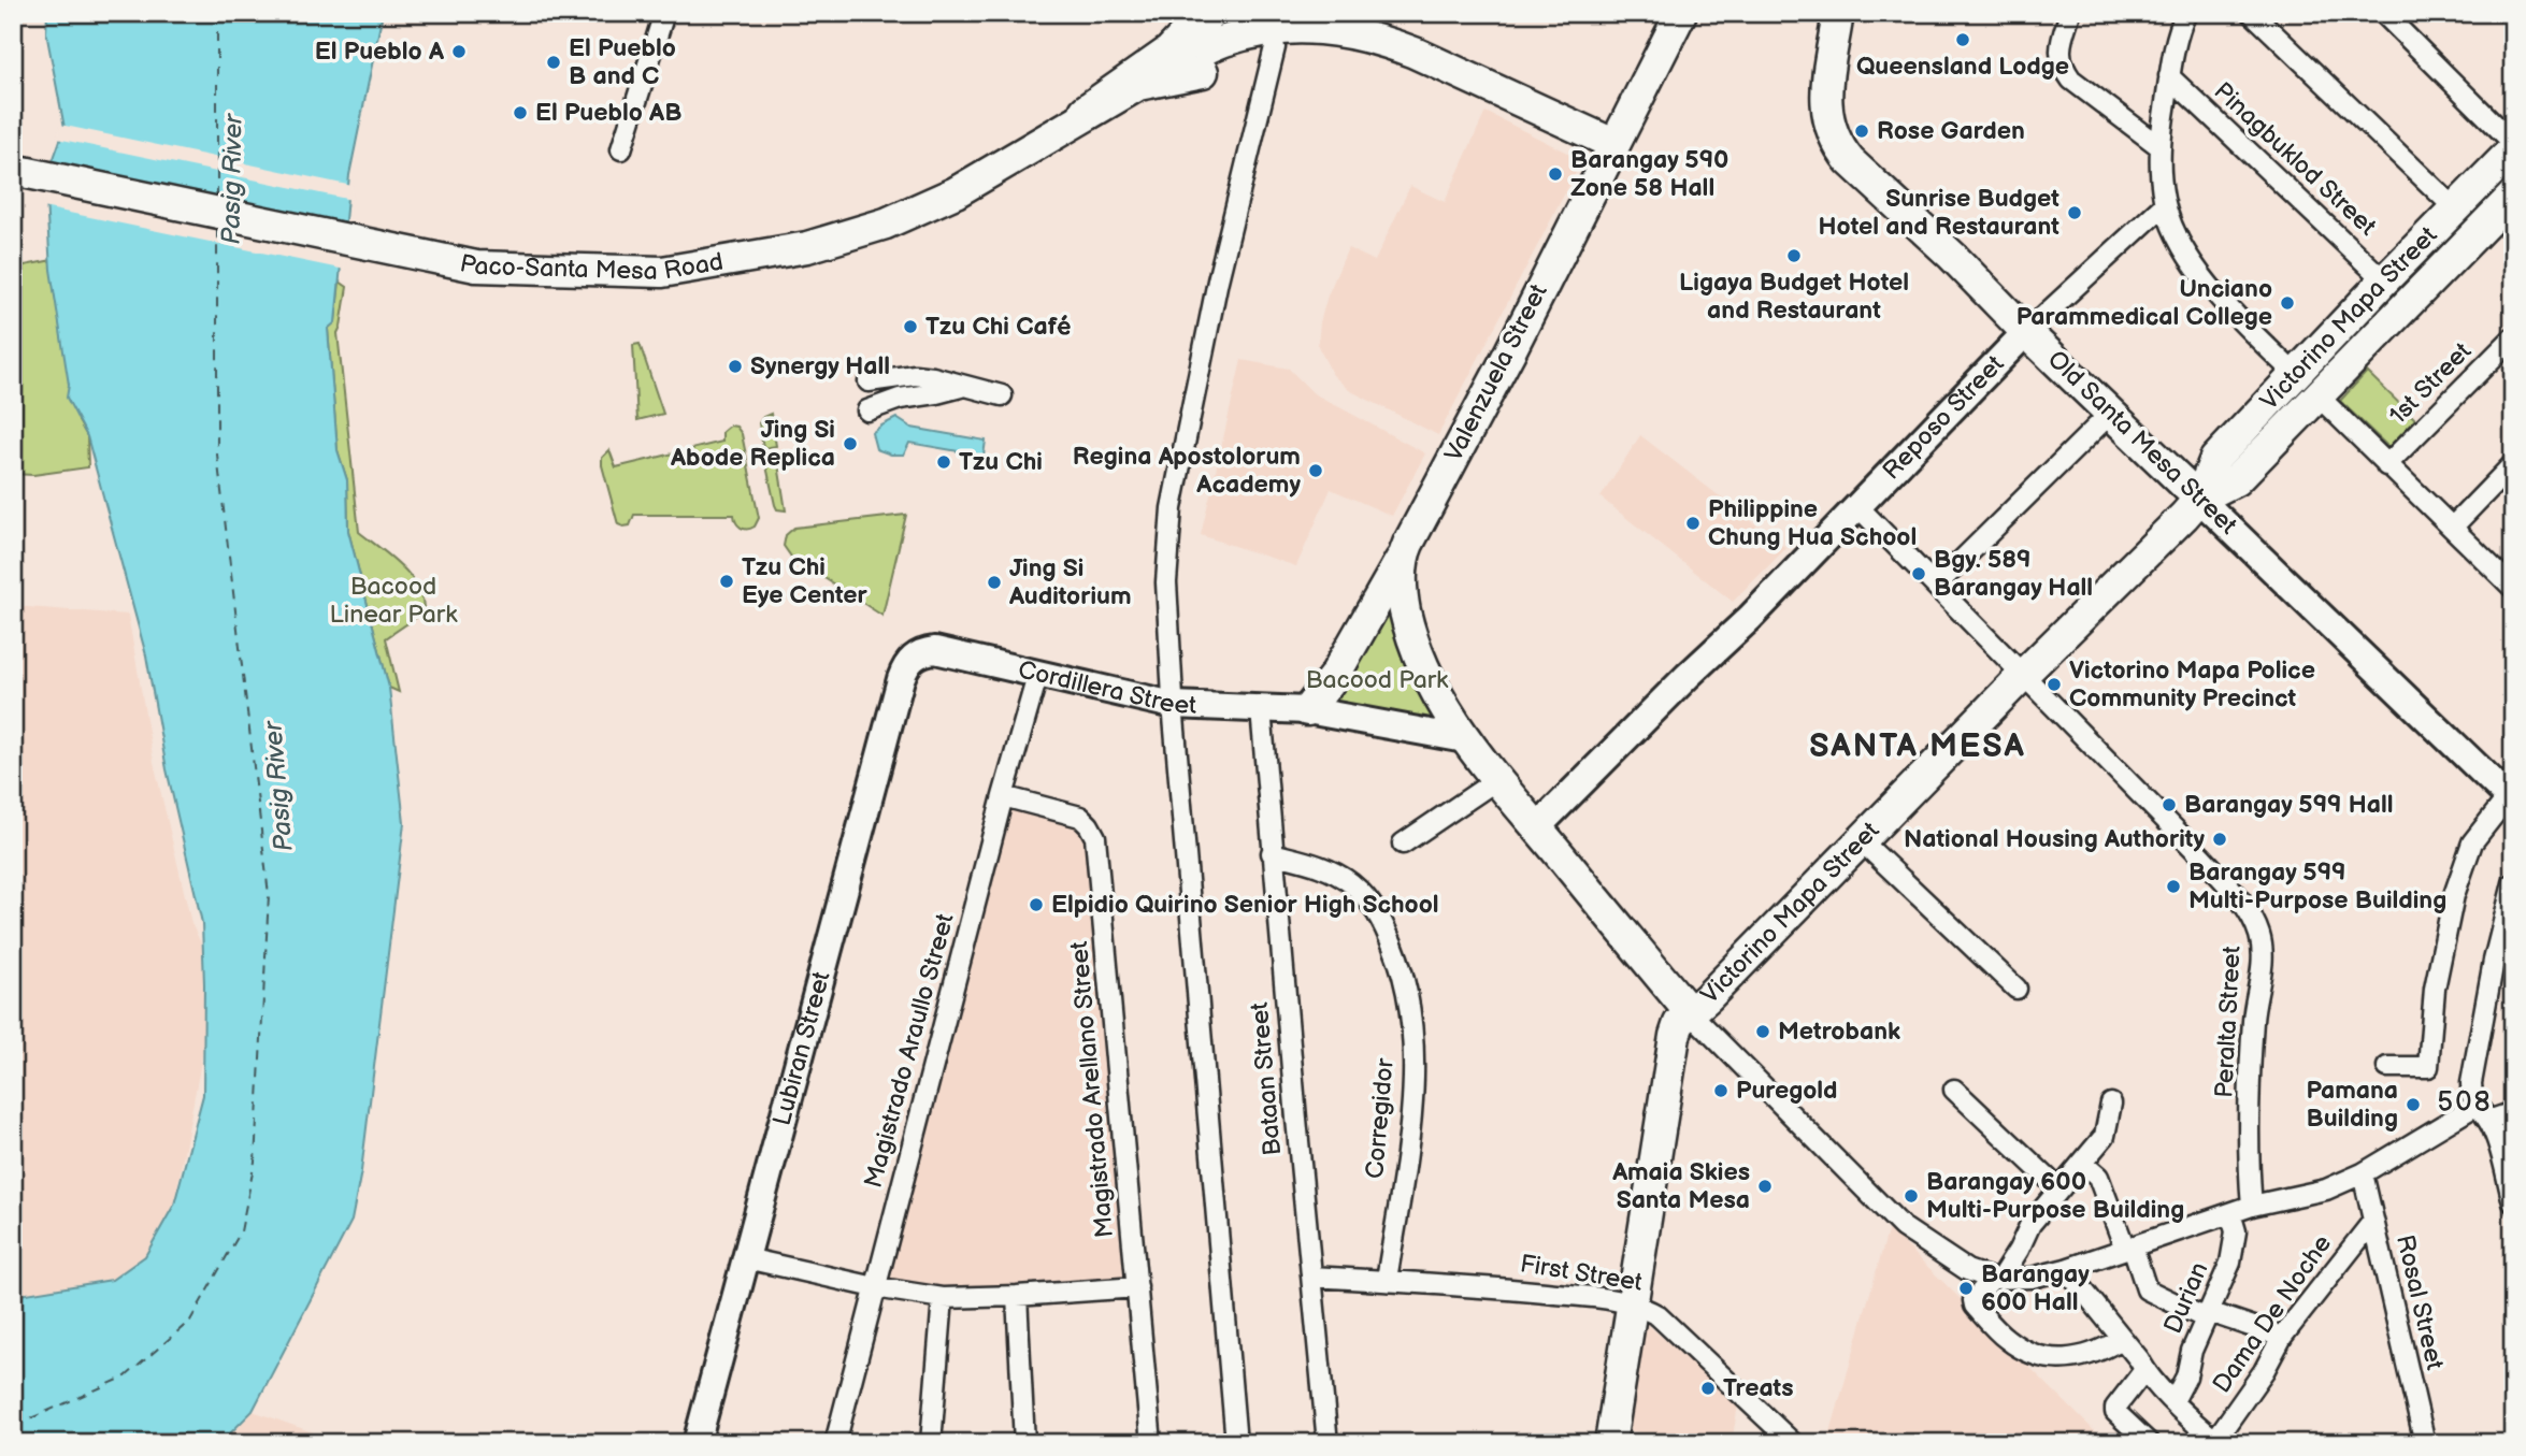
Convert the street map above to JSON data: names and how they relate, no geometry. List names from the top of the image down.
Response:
{
  "streets": {
    "main road": [
      "Paco-Santa Mesa Road",
      "Victorino Mapa Street",
      "Valenzuela Street",
      "Reposo Street",
      "Old Santa Mesa Street",
      "Cordillera Street",
      "Lubiran Street"
    ],
    "street": [
      "Pinagbuklod Street",
      "1st Street",
      "Peralta Street",
      "Magistrado Araullo Street",
      "Bataan Street",
      "Magistrado Arellano Street",
      "Corregidor",
      "First Street",
      "Durian",
      "Rosal Street",
      "Dama De Noche"
    ]
  },
  "crossings": [
    ["Pinagbuklod Street", "Victorino Mapa Street"],
    ["Paco-Santa Mesa Road", "Valenzuela Street"],
    ["Victorino Mapa Street", "Valenzuela Street"],
    ["Victorino Mapa Street", "Old Santa Mesa Street"],
    ["Victorino Mapa Street", "Peralta Street"],
    ["Victorino Mapa Street", "First Street"],
    ["Valenzuela Street", "Reposo Street"],
    ["Reposo Street", "Old Santa Mesa Street"],
    ["Reposo Street", "Peralta Street"],
    ["Cordillera Street", "Lubiran Street"],
    ["Cordillera Street", "Magistrado Araullo Street"],
    ["Cordillera Street", "Bataan Street"],
    ["Magistrado Araullo Street", "Magistrado Arellano Street"],
    ["Bataan Street", "Corregidor"],
    ["Bataan Street", "First Street"],
    ["Corregidor", "First Street"],
    ["Rosal Street", "Dama De Noche"]
  ],
  "districts": ["SANTA MESA", "508"],
  "water": ["Pasig River"],
  "parks": ["Bacood Linear Park", "Bacood Park"],
  "places": [
    "Queensland Lodge",
    "El Pueblo A",
    "El Pueblo B and C",
    "El Pueblo AB",
    "Rose Garden",
    "Barangay 590 Zone 58 Hall",
    "Sunrise Budget Hotel and Restaurant",
    "Ligaya Budget Hotel and Restaurant",
    "Unciano Parammedical College",
    "Tzu Chi Café",
    "Synergy Hall",
    "Jing Si Abode Replica",
    "Tzu Chi",
    "Regina Apostolorum Academy",
    "Philippine Chung Hua School",
    "Bgy. 589 Barangay Hall",
    "Tzu Chi Eye Center",
    "Jing Si Auditorium",
    "Victorino Mapa Police Community Precinct",
    "Barangay 599 Hall",
    "National Housing Authority",
    "Barangay 599 Multi-Purpose Building",
    "Elpidio Quirino Senior High School",
    "Metrobank",
    "Puregold",
    "Pamana Building",
    "Amaia Skies Santa Mesa",
    "Barangay 600 Multi-Purpose Building",
    "Barangay 600 Hall",
    "Treats"
  ]
}
